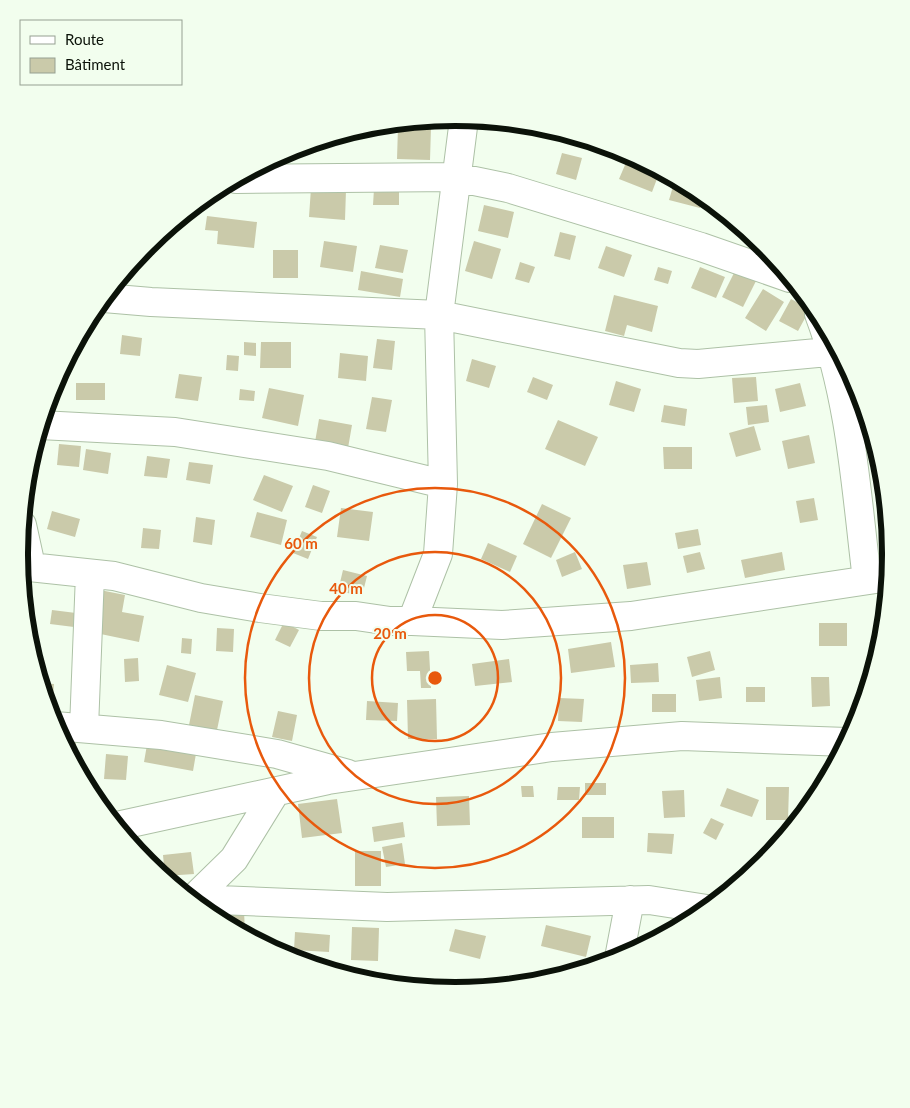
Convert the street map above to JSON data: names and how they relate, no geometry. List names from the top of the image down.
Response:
{
  "legend": ["Route", "Bâtiment"],
  "rings": ["60 m", "40 m", "20 m"]
}
